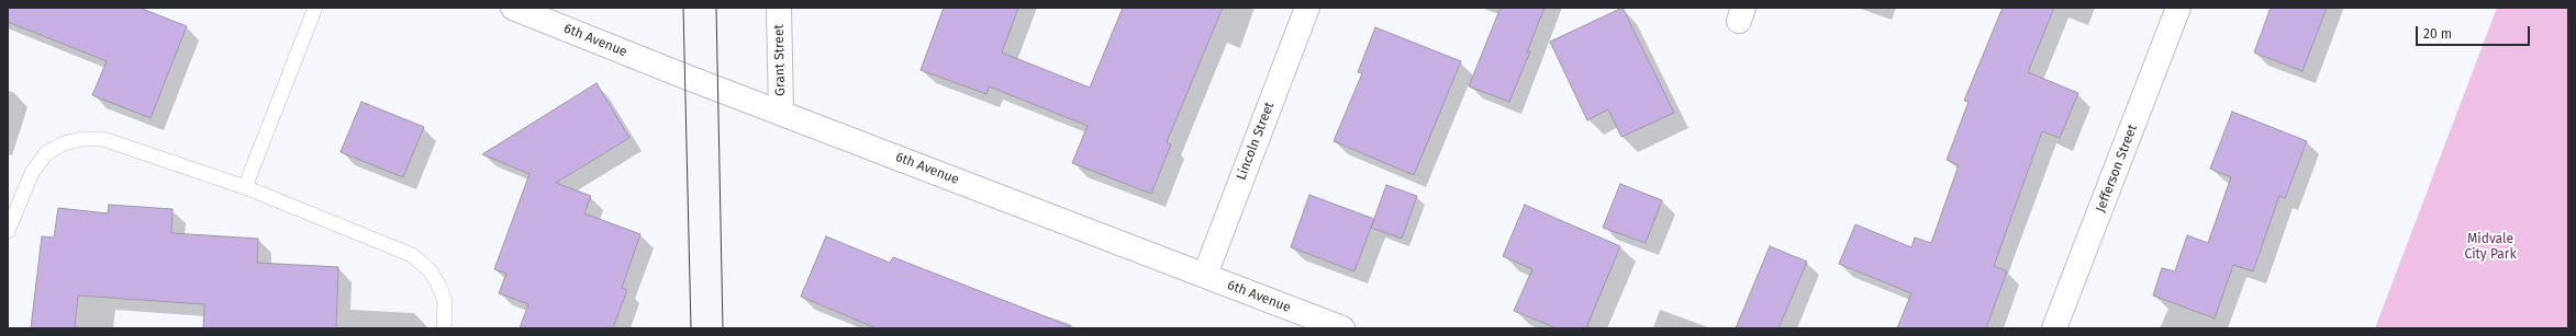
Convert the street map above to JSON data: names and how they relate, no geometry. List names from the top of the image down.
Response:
{
  "streets": {
    "street": [
      "6th Avenue",
      "Grant Street",
      "Lincoln Street",
      "Jefferson Street"
    ]
  },
  "crossings": [
    ["6th Avenue", "Grant Street"],
    ["6th Avenue", "Lincoln Street"]
  ],
  "parks": ["Midvale City Park"],
  "scale_bar": "20 m"
}
